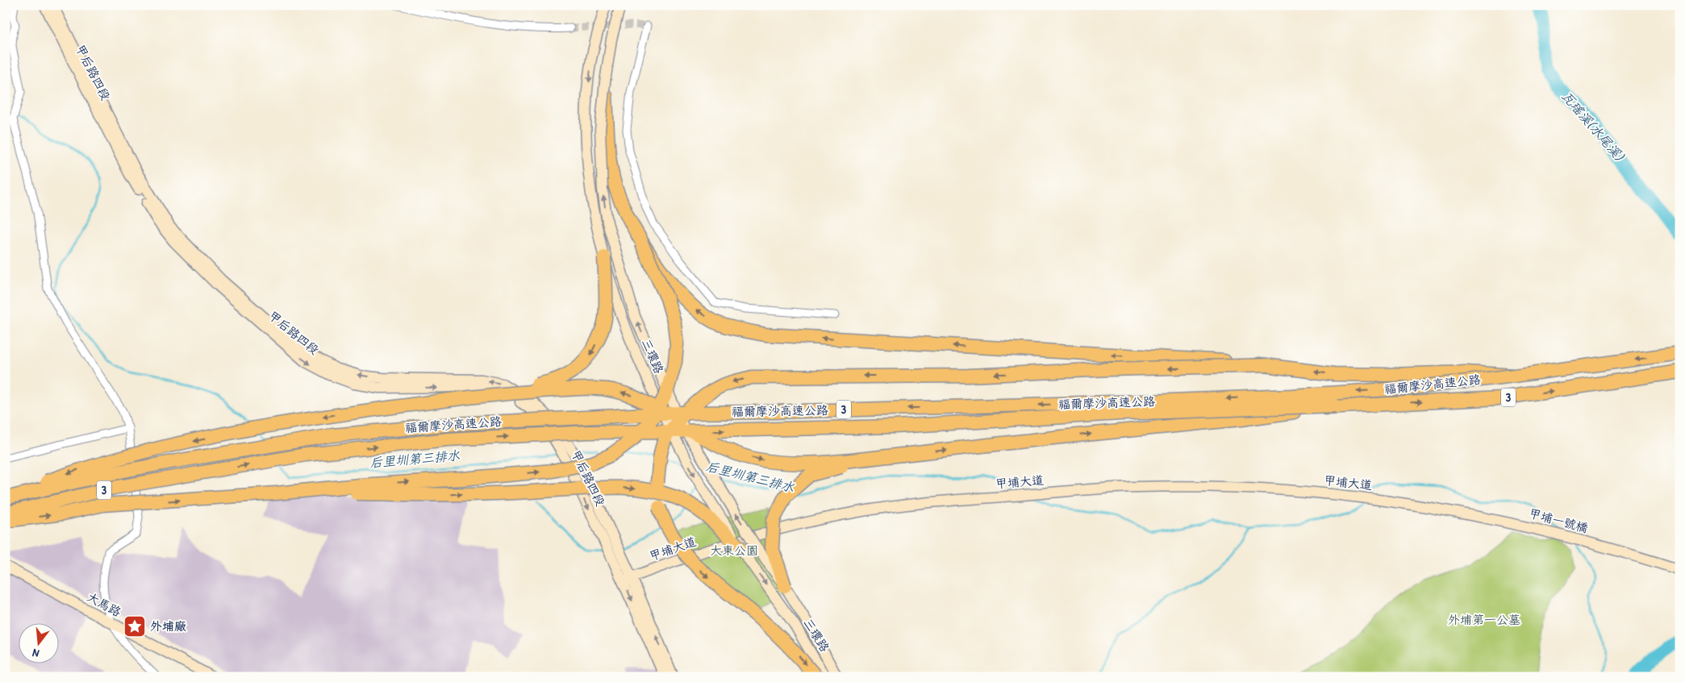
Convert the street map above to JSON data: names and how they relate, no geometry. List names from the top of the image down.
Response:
{
  "streets": {
    "highway": ["福爾摩沙高速公路", "3"],
    "street": [
      "甲后路四段",
      "三環路",
      "甲埔大道",
      "甲埔一號橋",
      "大馬路"
    ]
  },
  "crossings": [
    ["甲埔大道", "甲埔一號橋"]
  ],
  "water": ["瓦瑤溪(水尾溪)", "后里圳第三排水"],
  "parks": ["大東公園", "外埔第一公墓"],
  "places": {
    "place": ["外埔廠"]
  },
  "north": "bottom"
}
